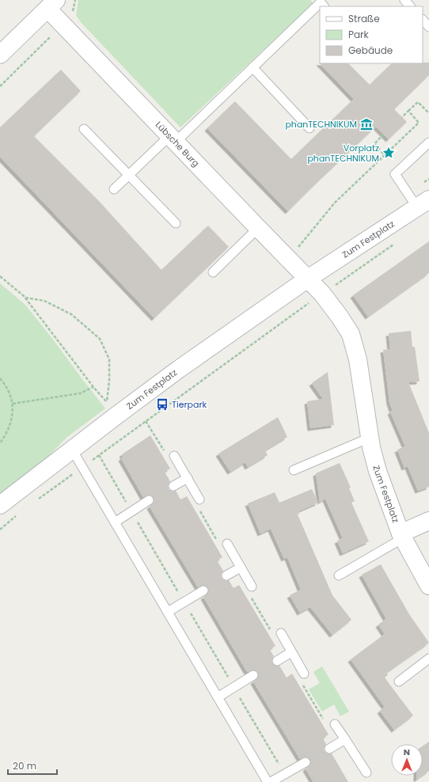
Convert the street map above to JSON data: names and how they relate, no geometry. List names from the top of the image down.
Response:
{
  "streets": {
    "street": ["Lübsche Burg", "Zum Festplatz"]
  },
  "crossings": [
    ["Lübsche Burg", "Zum Festplatz"]
  ],
  "places": {
    "museum": ["phanTECHNIKUM"],
    "place": ["Vorplatz phanTECHNIKUM"],
    "bus stop": ["Tierpark"]
  },
  "legend": ["Straße", "Park", "Gebäude"],
  "scale_bar": "20 m",
  "north": "top"
}
